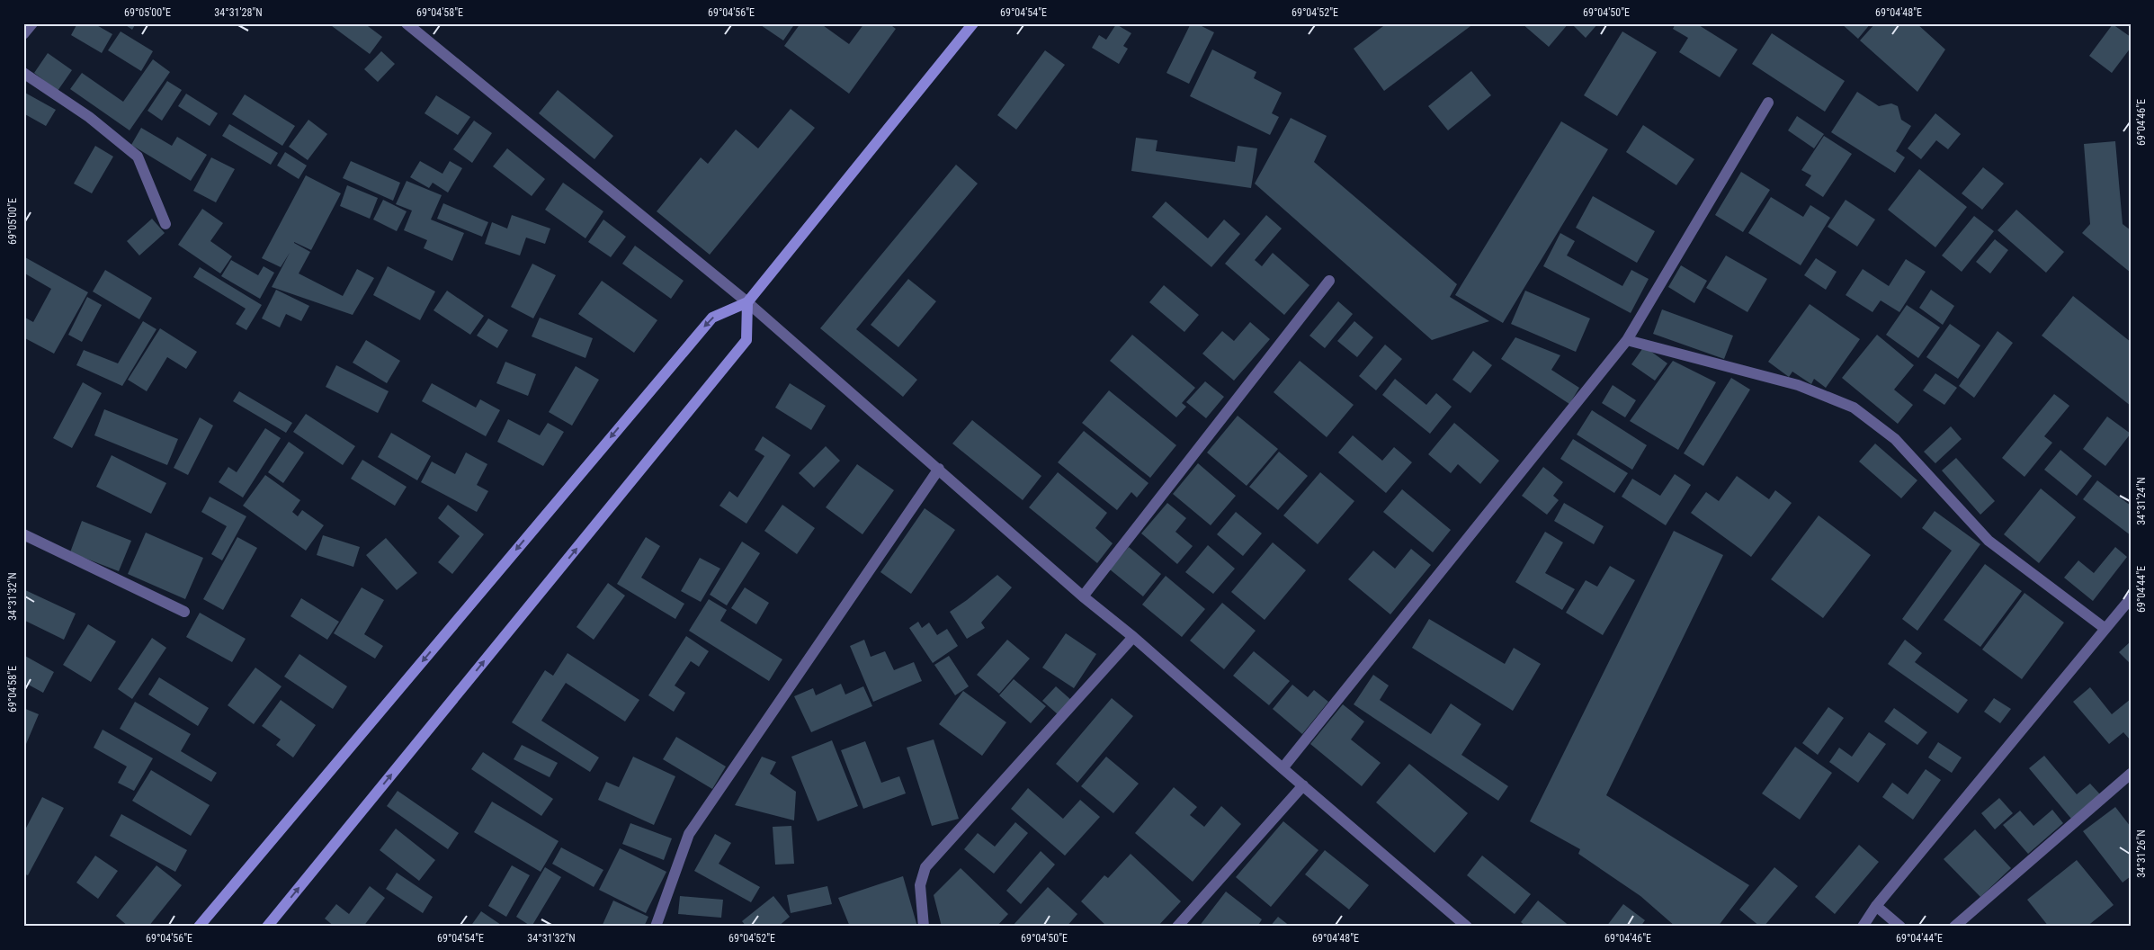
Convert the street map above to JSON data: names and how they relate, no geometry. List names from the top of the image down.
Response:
{
  "coordinates": [
    "69°05'00\"E",
    "34°31'28\"N",
    "69°04'58\"E",
    "69°04'56\"E",
    "69°04'54\"E",
    "69°04'52\"E",
    "69°04'50\"E",
    "69°04'48\"E",
    "69°04'46\"E",
    "34°31'24\"N",
    "69°04'44\"E",
    "34°31'32\"N",
    "34°31'26\"N"
  ]
}
